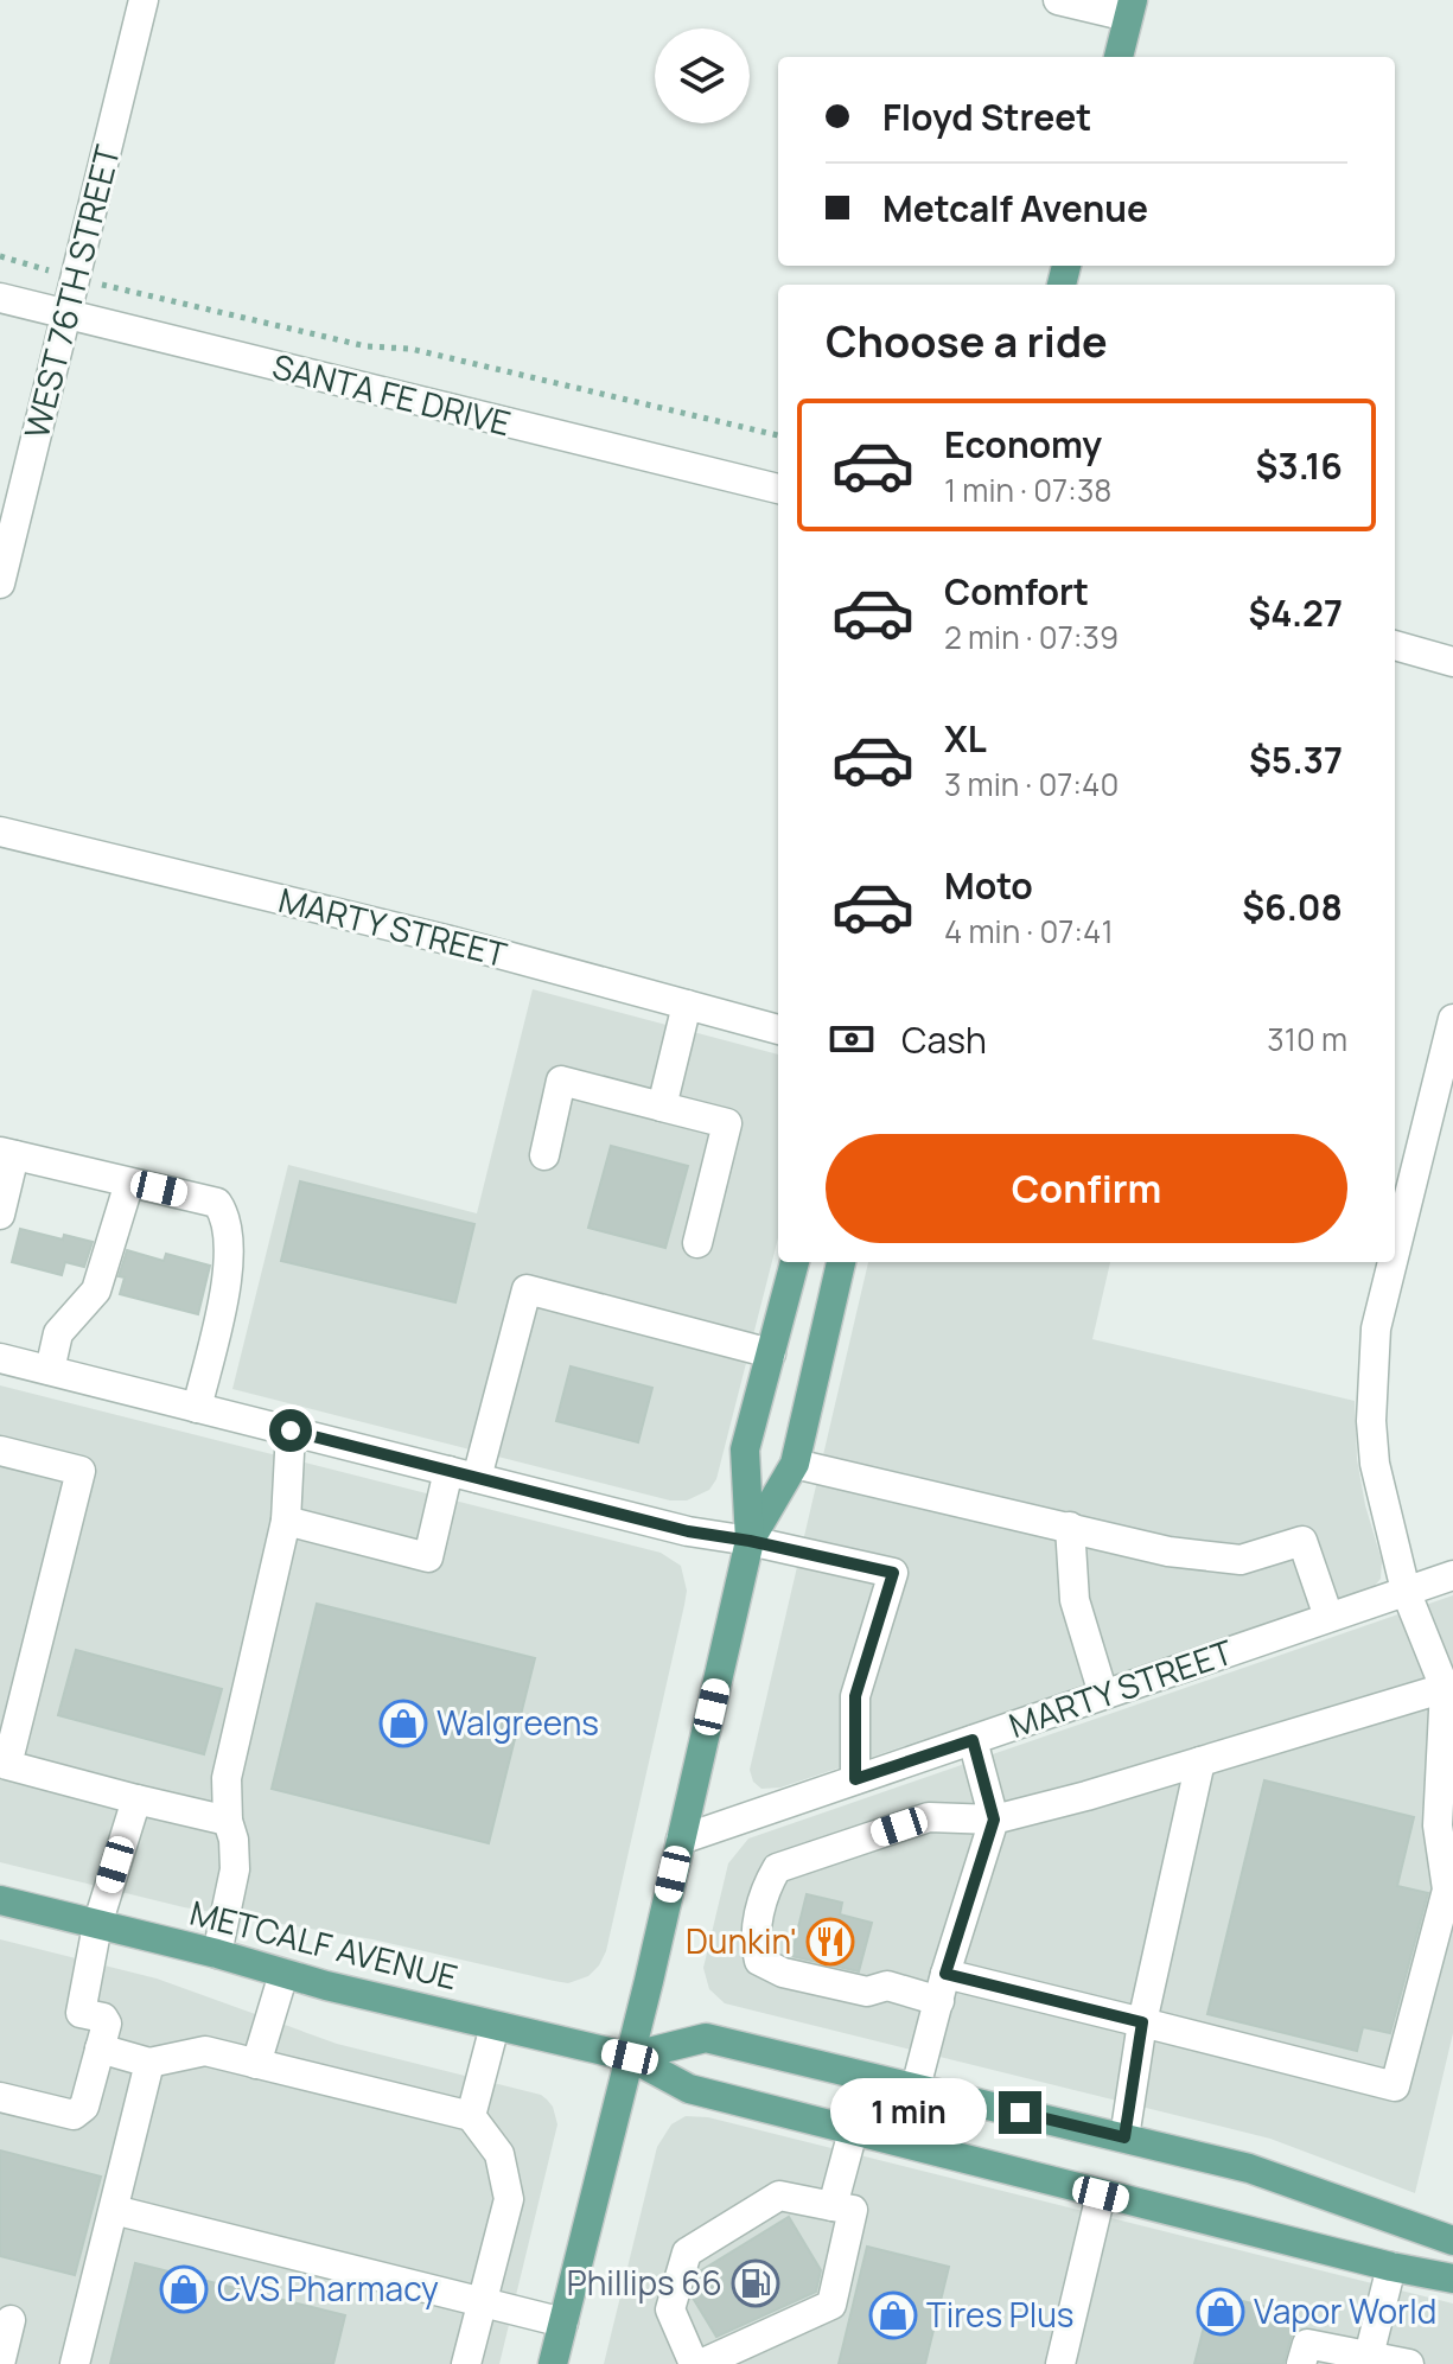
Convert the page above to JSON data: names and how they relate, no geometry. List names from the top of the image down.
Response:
{
  "streets": {
    "main road": ["METCALF AVENUE"],
    "street": ["WEST 76TH STREET", "SANTA FE DRIVE", "MARTY STREET"]
  },
  "crossings": [
    ["WEST 76TH STREET", "SANTA FE DRIVE"]
  ],
  "places": {
    "shop": [
      "Walgreens",
      "CVS Pharmacy",
      "Vapor World",
      "Tires Plus"
    ],
    "restaurant": ["Dunkin'"],
    "fuel station": ["Phillips 66"]
  },
  "page": {
    "banner": ["Floyd Street", "Metcalf Avenue"],
    "heading": "Choose a ride",
    "list": [
      {
        "name": "Economy",
        "note": "1 min · 07:38",
        "value": "$3.16"
      },
      {
        "name": "Comfort",
        "note": "2 min · 07:39",
        "value": "$4.27"
      },
      {
        "name": "XL",
        "note": "3 min · 07:40",
        "value": "$5.37"
      },
      {
        "name": "Moto",
        "note": "4 min · 07:41",
        "value": "$6.08"
      }
    ],
    "pay": ["Cash", "310 m"],
    "buttons": "Confirm",
    "bubble": "1 min"
  }
}
